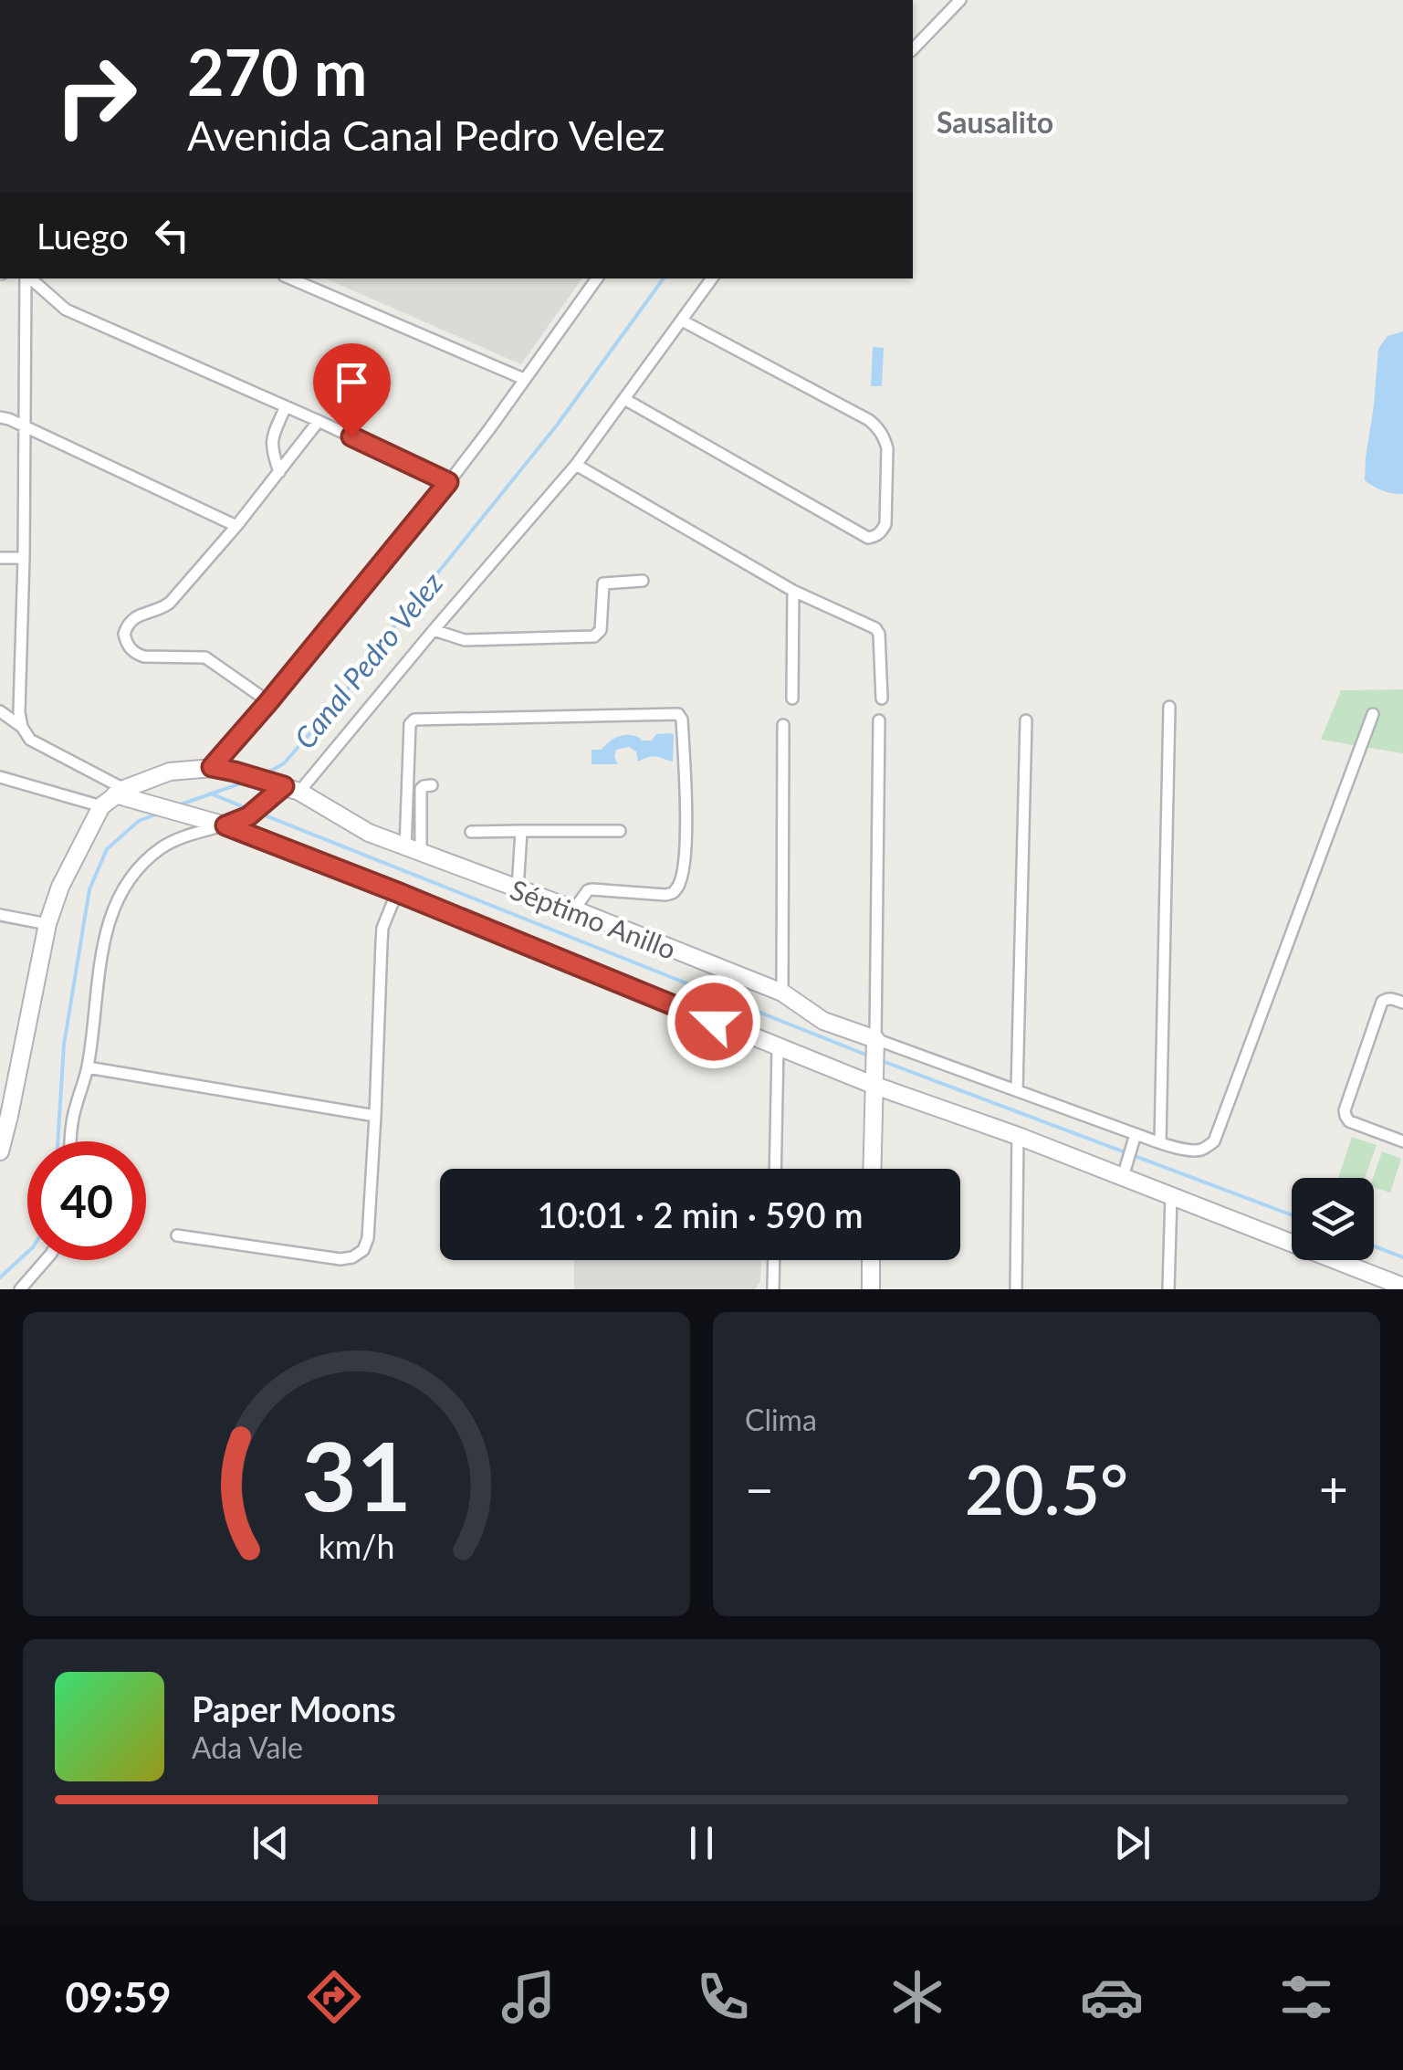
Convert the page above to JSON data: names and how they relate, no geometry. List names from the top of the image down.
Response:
{
  "streets": {
    "street": ["Séptimo Anillo"]
  },
  "districts": ["Sausalito"],
  "water": ["Canal Pedro Velez"],
  "page": {
    "turn": ["270 m", "Avenida Canal Pedro Velez"],
    "then": "Luego",
    "limit": "40",
    "trip": "10:01 · 2 min · 590 m",
    "tile": "Clima",
    "heat": ["−", "20.5°", "+"],
    "song": ["Paper Moons", "Ada Vale"],
    "tabs": "09:59",
    "gauge": ["31", "km/h"]
  }
}
